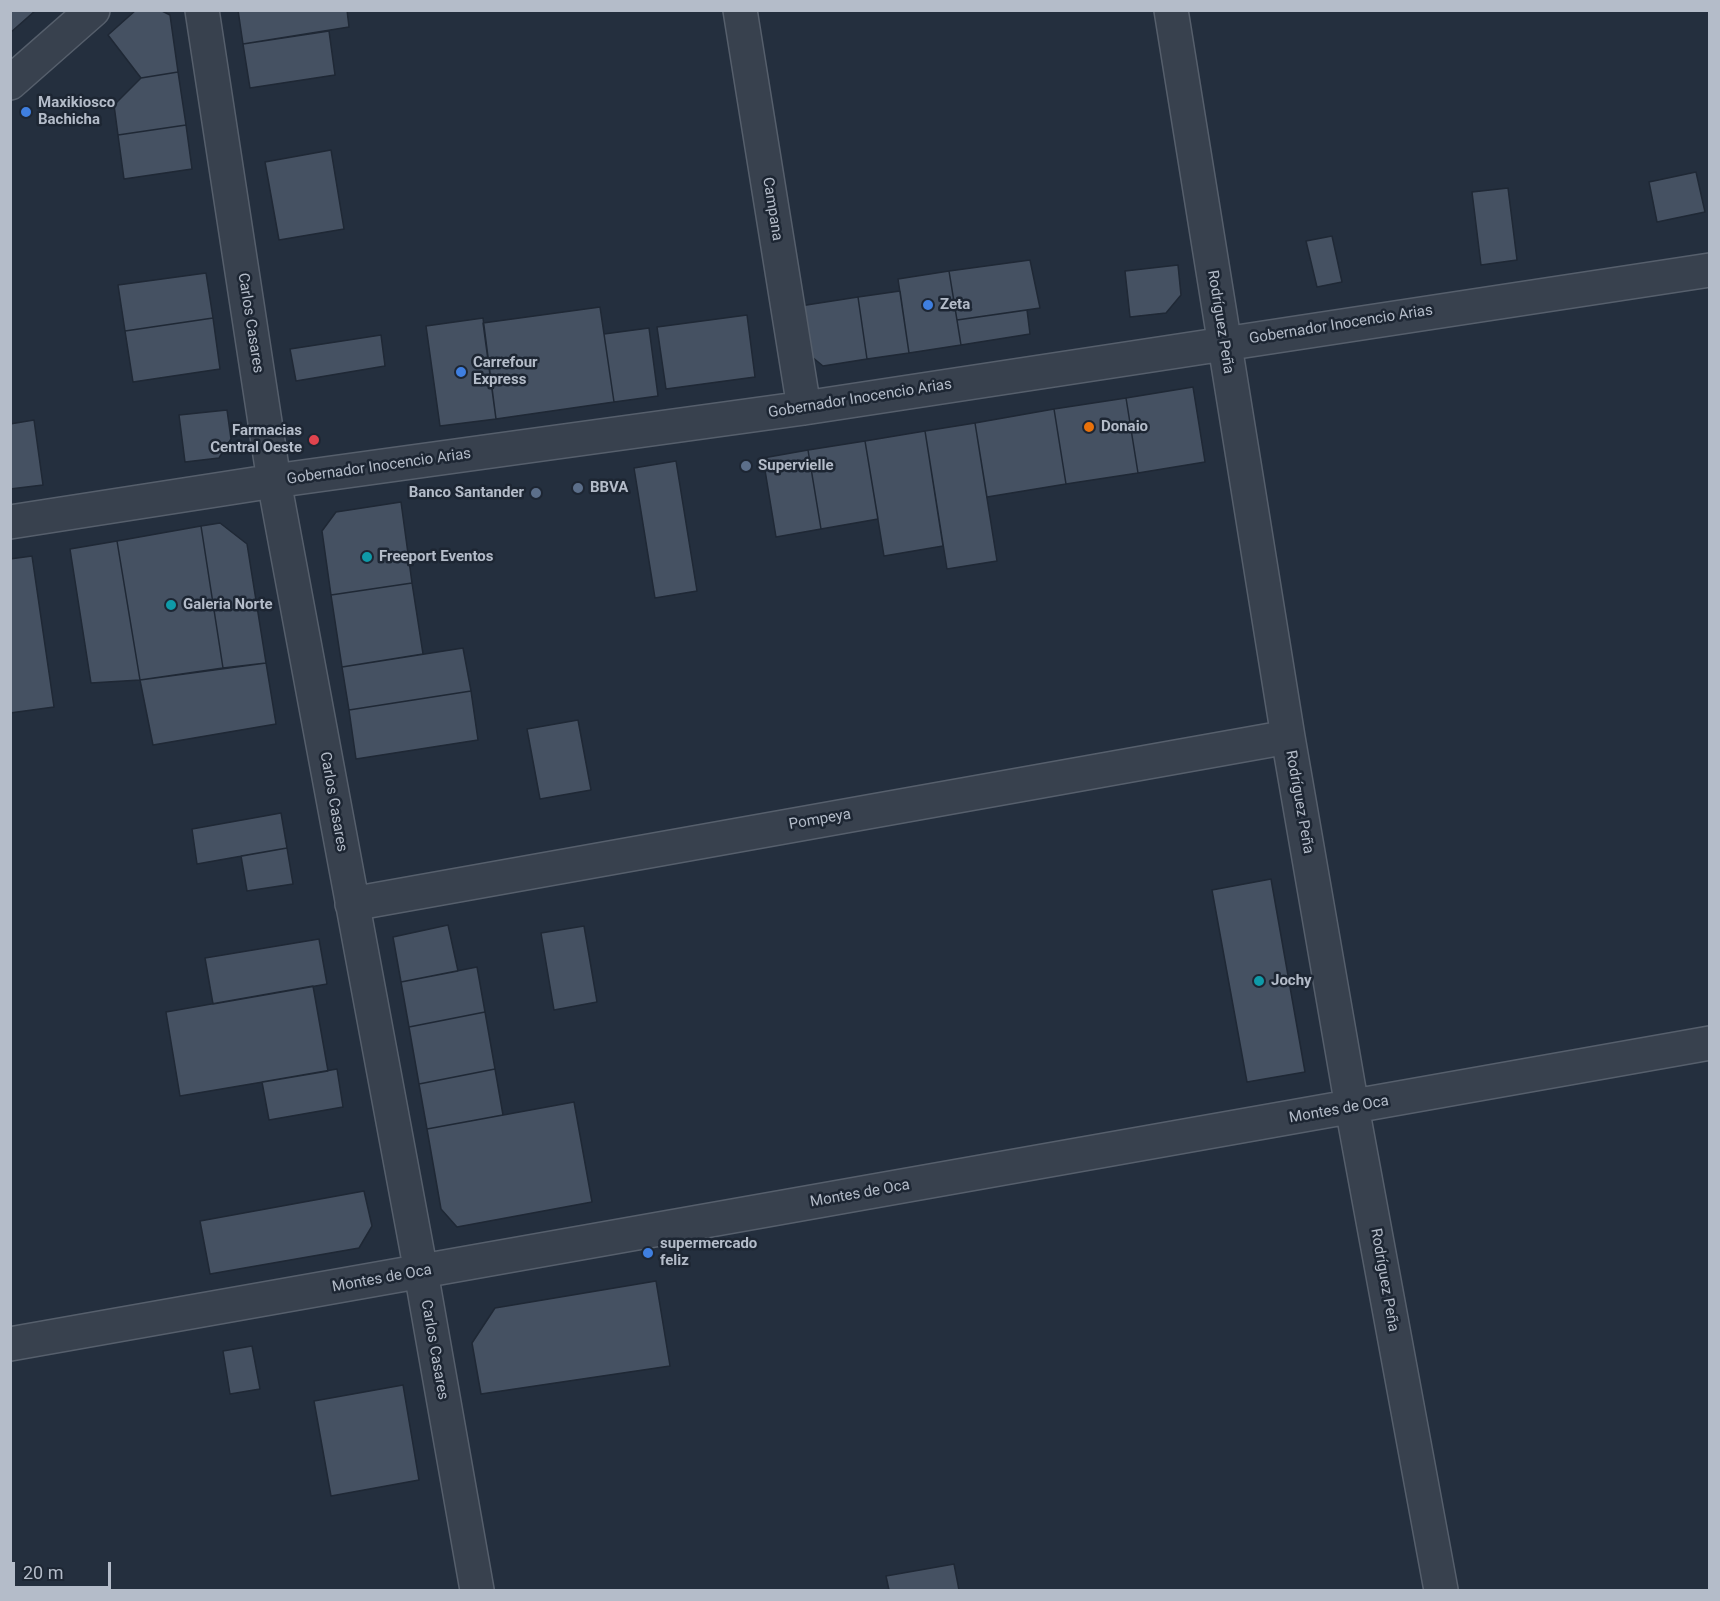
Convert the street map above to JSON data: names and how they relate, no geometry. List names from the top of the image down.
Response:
{
  "streets": {
    "street": [
      "Campana",
      "Rodríguez Peña",
      "Carlos Casares",
      "Gobernador Inocencio Arias",
      "Pompeya",
      "Montes de Oca"
    ]
  },
  "crossings": [
    ["Campana", "Gobernador Inocencio Arias"],
    ["Rodríguez Peña", "Gobernador Inocencio Arias"],
    ["Rodríguez Peña", "Pompeya"],
    ["Rodríguez Peña", "Montes de Oca"],
    ["Carlos Casares", "Gobernador Inocencio Arias"],
    ["Carlos Casares", "Pompeya"],
    ["Carlos Casares", "Montes de Oca"]
  ],
  "places": [
    "Maxikiosco Bachicha",
    "Zeta",
    "Carrefour Express",
    "Donaio",
    "Farmacias Central Oeste",
    "Supervielle",
    "BBVA",
    "Banco Santander",
    "Freeport Eventos",
    "Galeria Norte",
    "Jochy",
    "supermercado feliz"
  ],
  "scale_bar": "20 m"
}
